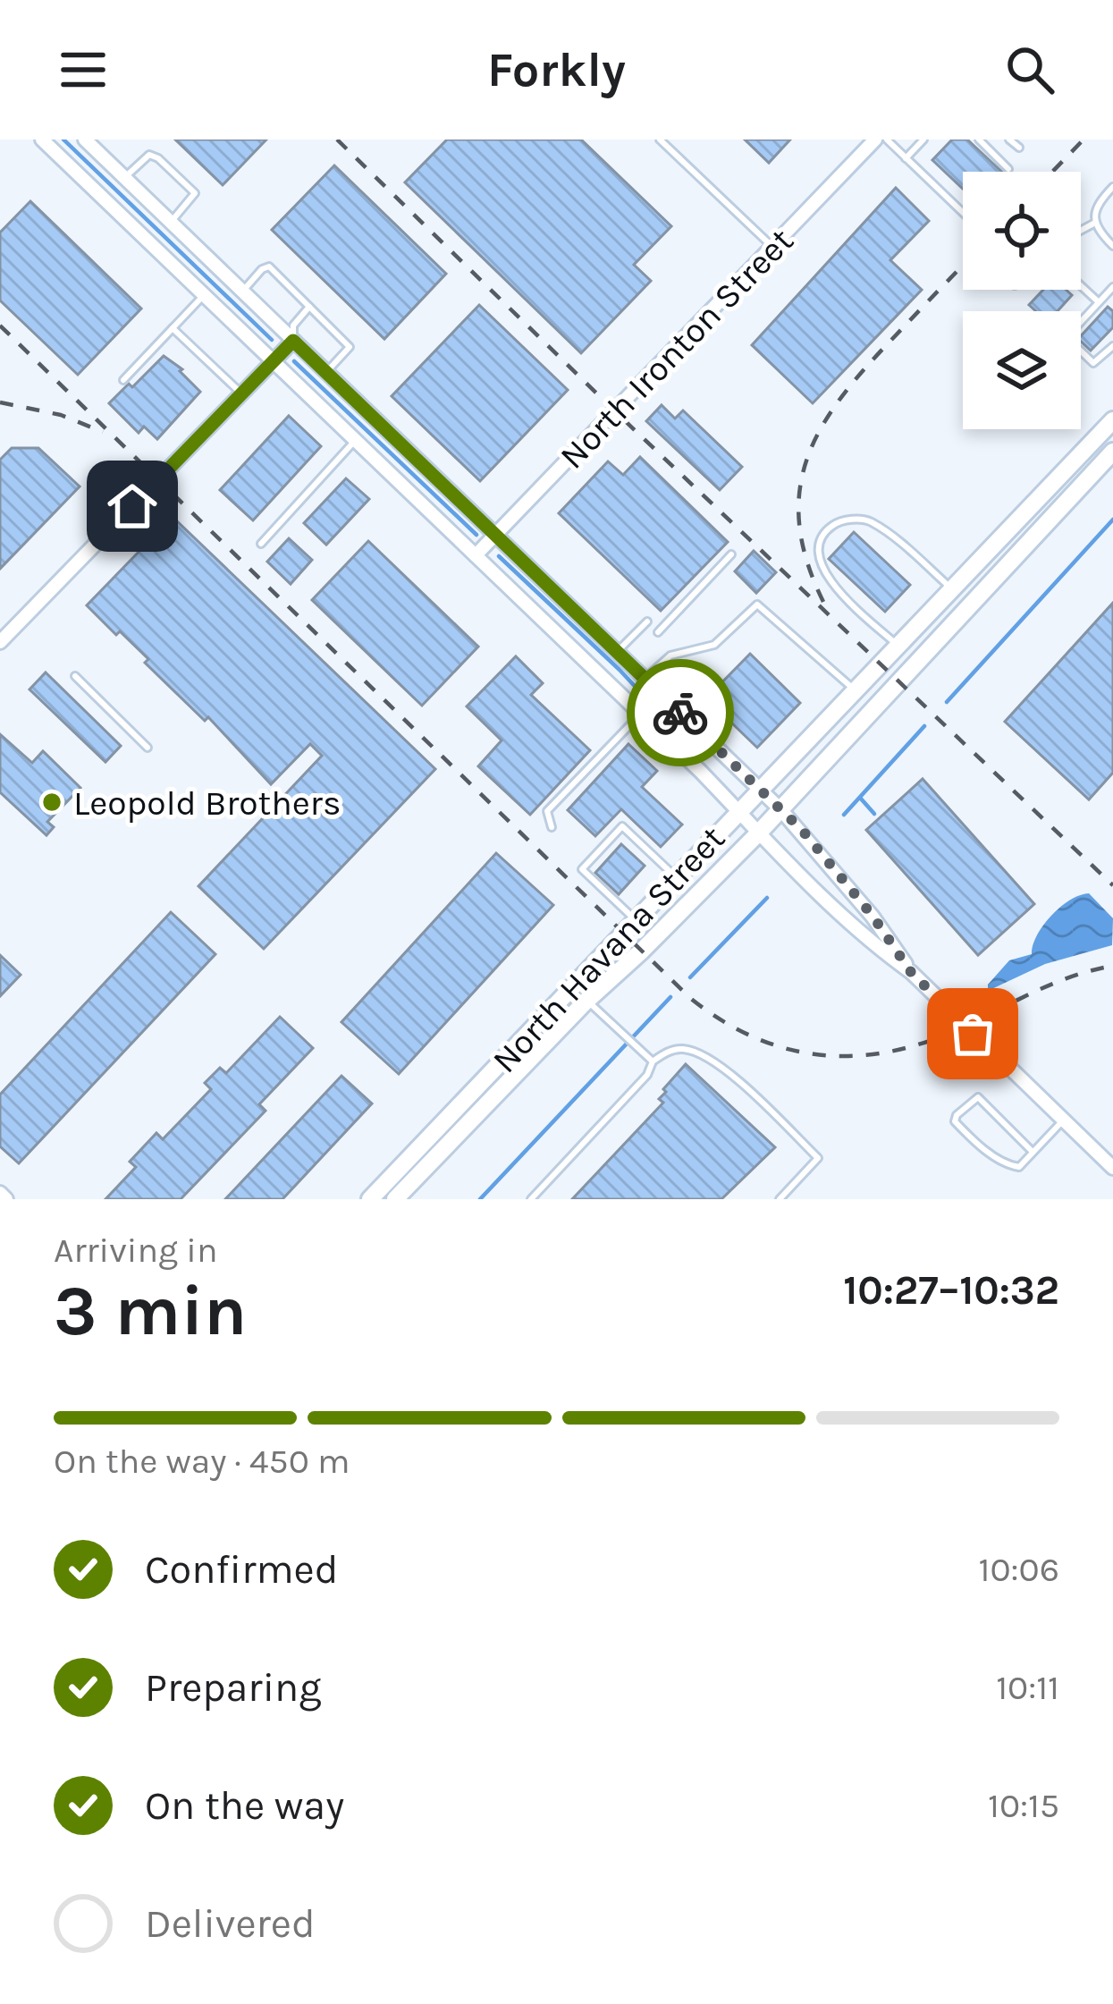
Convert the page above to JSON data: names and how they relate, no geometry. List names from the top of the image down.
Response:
{
  "streets": {
    "main road": ["North Havana Street"],
    "street": ["North Ironton Street"]
  },
  "places": ["Leopold Brothers"],
  "page": {
    "header": "Forkly",
    "heading": ["3 min", "Arriving in", "10:27–10:32"],
    "bar": "On the way · 450 m",
    "list": [
      ["Confirmed", "10:06"],
      ["Preparing", "10:11"],
      ["On the way", "10:15"],
      "Delivered"
    ]
  }
}
